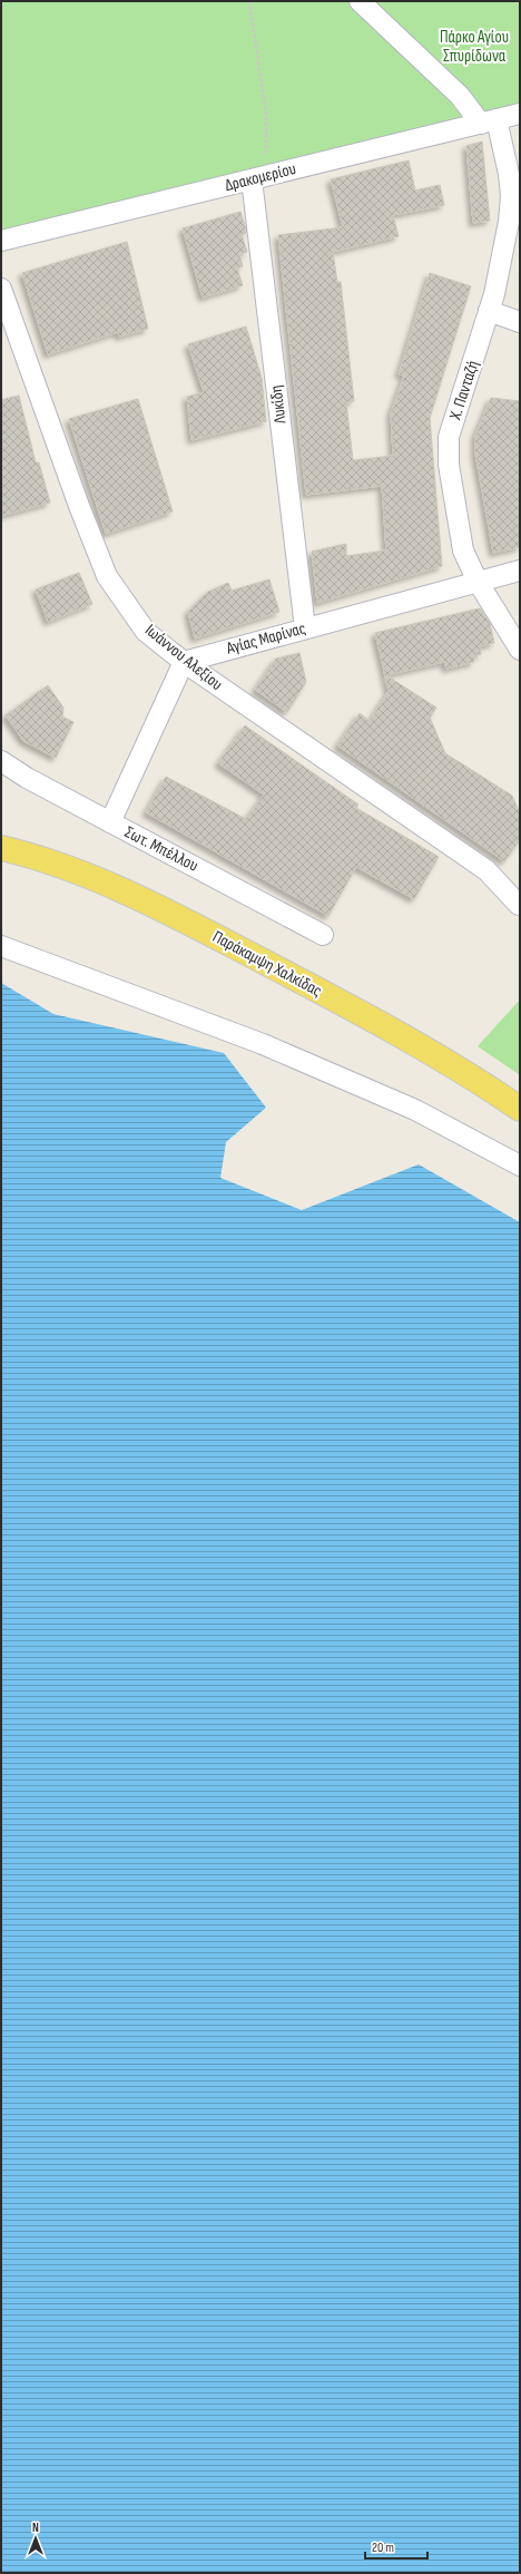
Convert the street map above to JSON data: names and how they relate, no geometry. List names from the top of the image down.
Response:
{
  "streets": {
    "main road": ["Παράκαμψη Χαλκίδας"],
    "street": [
      "Δρακομερίου",
      "Χ. Πανταζή",
      "Λυκίδη",
      "Αγίας Μαρίνας",
      "Ιωάννου Αλεξίου",
      "Σωτ. Μπέλλου"
    ]
  },
  "crossings": [
    ["Δρακομερίου", "Χ. Πανταζή"],
    ["Δρακομερίου", "Λυκίδη"],
    ["Χ. Πανταζή", "Αγίας Μαρίνας"],
    ["Λυκίδη", "Αγίας Μαρίνας"],
    ["Αγίας Μαρίνας", "Ιωάννου Αλεξίου"]
  ],
  "parks": ["Πάρκο Αγίου Σπυρίδωνα"],
  "scale_bar": "20 m",
  "north": "top"
}
